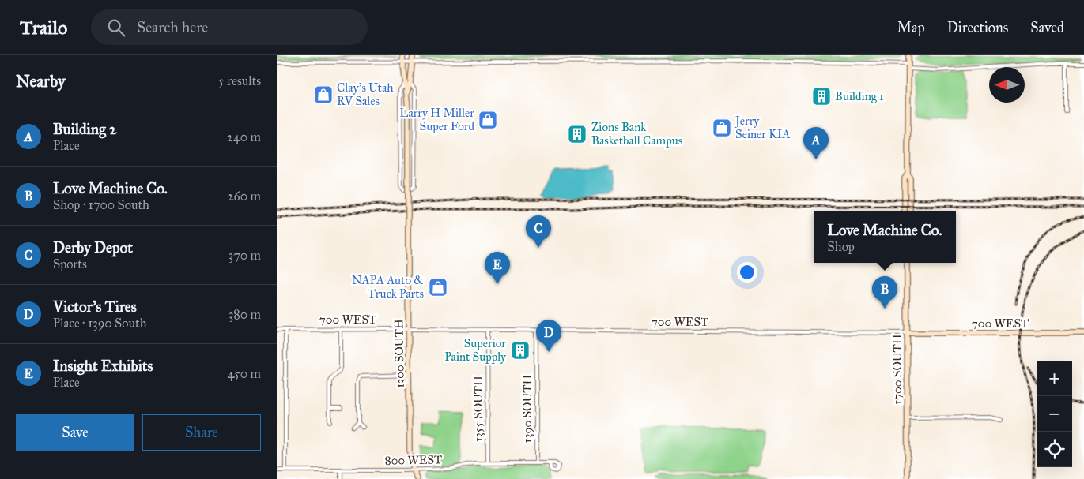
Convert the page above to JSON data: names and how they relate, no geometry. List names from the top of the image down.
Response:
{
  "streets": {
    "street": [
      "700 WEST",
      "1300 SOUTH",
      "1700 SOUTH",
      "1355 SOUTH",
      "1390 SOUTH",
      "800 WEST"
    ]
  },
  "crossings": [
    ["700 WEST", "1300 SOUTH"],
    ["700 WEST", "1700 SOUTH"],
    ["700 WEST", "1355 SOUTH"],
    ["700 WEST", "1390 SOUTH"],
    ["1300 SOUTH", "800 WEST"],
    ["1355 SOUTH", "800 WEST"],
    ["1390 SOUTH", "800 WEST"]
  ],
  "places": {
    "shop": [
      "Clay's Utah RV Sales",
      "Larry H Miller Super Ford",
      "Jerry Seiner KIA",
      "NAPA Auto & Truck Parts"
    ],
    "building": ["Building 1", "Zions Bank Basketball Campus", "Superior Paint Supply"]
  },
  "north": "left",
  "page": {
    "header": "Trailo",
    "search": "Search here",
    "nav": ["Map", "Directions", "Saved"],
    "heading": ["Nearby", "5 results"],
    "list": [
      {
        "mark": "A",
        "name": "Building 2",
        "note": "Place",
        "value": "240 m"
      },
      {
        "mark": "B",
        "name": "Love Machine Co.",
        "note": "Shop · 1700 South",
        "value": "260 m"
      },
      {
        "mark": "C",
        "name": "Derby Depot",
        "note": "Sports",
        "value": "370 m"
      },
      {
        "mark": "D",
        "name": "Victor's Tires",
        "note": "Place · 1390 South",
        "value": "380 m"
      },
      {
        "mark": "E",
        "name": "Insight Exhibits",
        "note": "Place",
        "value": "450 m"
      }
    ],
    "pins": [
      "A",
      "C",
      "E",
      "B",
      "D"
    ],
    "popup": ["Love Machine Co.", "Shop"],
    "map_buttons": ["+", "−"],
    "buttons": ["Save", "Share"]
  }
}
